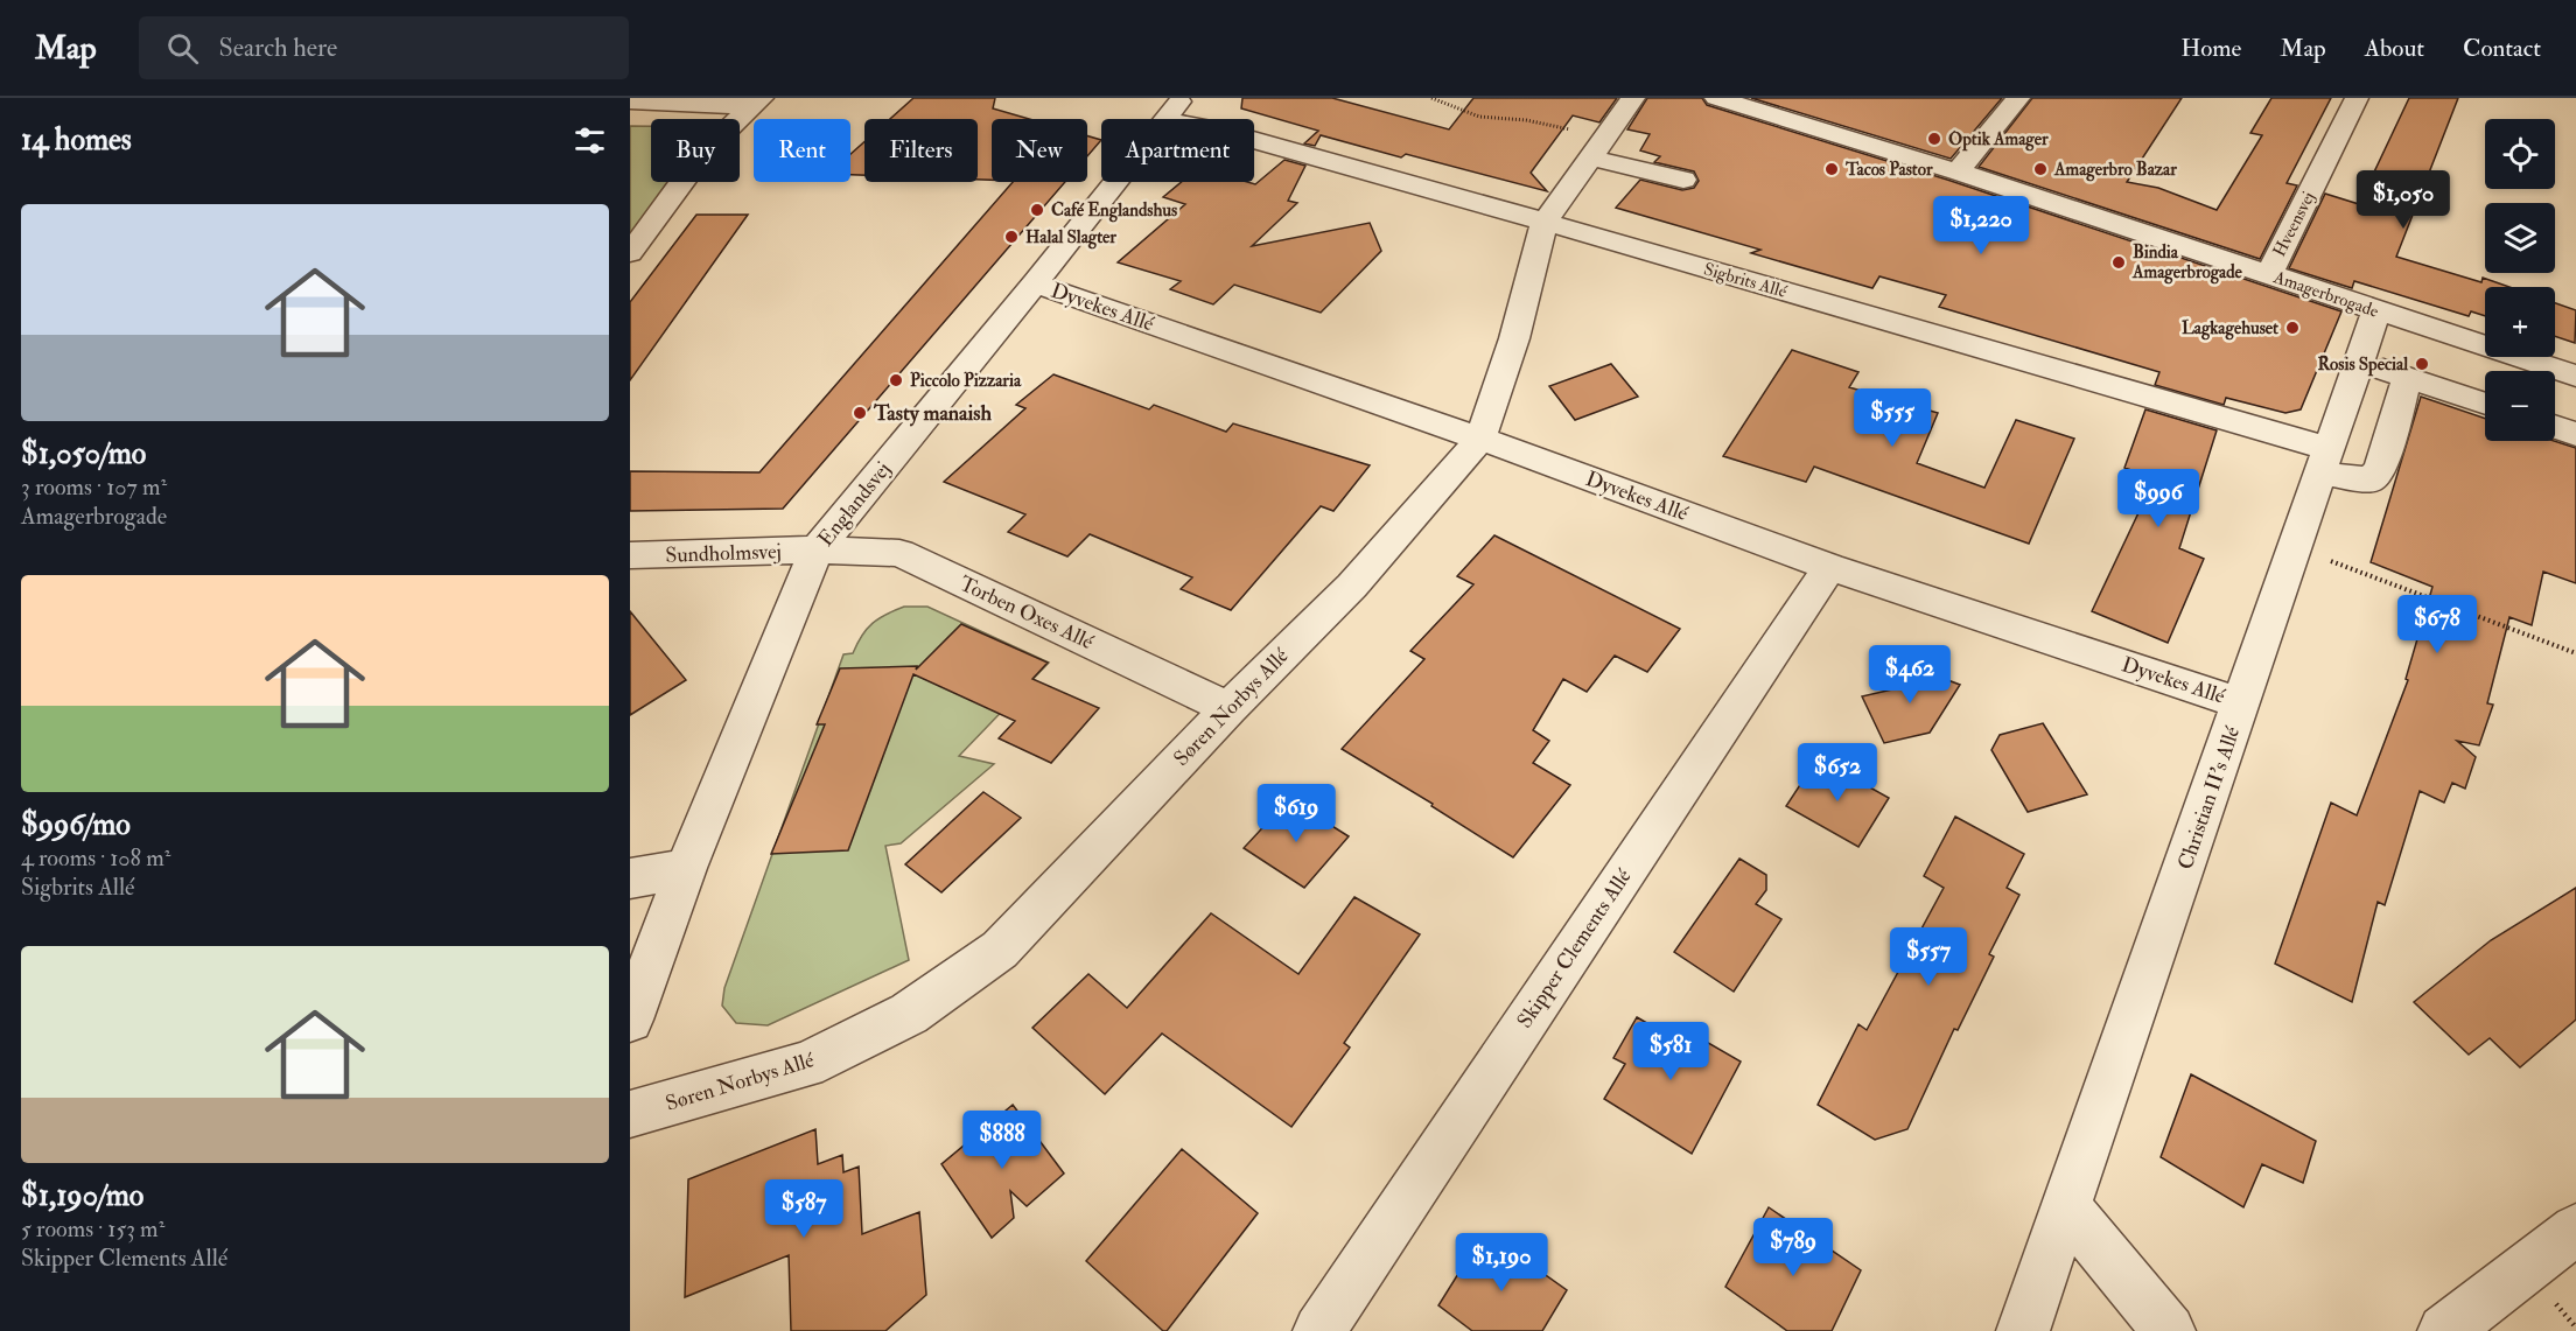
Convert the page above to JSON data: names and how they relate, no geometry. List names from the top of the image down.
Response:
{
  "streets": {
    "street": [
      "Hveensvej",
      "Sigbrits Allé",
      "Amagerbrogade",
      "Dyvekes Allé",
      "Englandsvej",
      "Sundholmsvej",
      "Torben Oxes Allé",
      "Søren Norbys Allé",
      "Christian II's Allé",
      "Skipper Clements Allé"
    ]
  },
  "crossings": [
    ["Hveensvej", "Amagerbrogade"],
    ["Sigbrits Allé", "Søren Norbys Allé"],
    ["Sigbrits Allé", "Christian II's Allé"],
    ["Amagerbrogade", "Christian II's Allé"],
    ["Dyvekes Allé", "Englandsvej"],
    ["Dyvekes Allé", "Søren Norbys Allé"],
    ["Dyvekes Allé", "Christian II's Allé"],
    ["Dyvekes Allé", "Skipper Clements Allé"],
    ["Englandsvej", "Sundholmsvej"],
    ["Englandsvej", "Torben Oxes Allé"],
    ["Sundholmsvej", "Torben Oxes Allé"],
    ["Torben Oxes Allé", "Søren Norbys Allé"]
  ],
  "places": [
    "Optik Amager",
    "Tacos Pastor",
    "Amagerbro Bazar",
    "Café Englandshus",
    "Halal Slagter",
    "Bindia Amagerbrogade",
    "Lagkagehuset",
    "Rosis Special",
    "Piccolo Pizzaria",
    "Tasty manaish"
  ],
  "page": {
    "header": "Map",
    "search": "Search here",
    "nav": [
      "Home",
      "Map",
      "About",
      "Contact"
    ],
    "heading": "14 homes",
    "map_buttons": ["+", "−"],
    "chip": [
      "Buy",
      "Rent",
      "Filters",
      "New",
      "Apartment"
    ],
    "price": [
      "$1,050",
      "$1,220",
      "$555",
      "$996",
      "$678",
      "$462",
      "$652",
      "$619",
      "$557",
      "$581",
      "$888",
      "$587",
      "$789",
      "$1,190"
    ],
    "list": [
      {
        "name": "$1,050/mo",
        "note": "3 rooms · 107 m² · Amagerbrogade"
      },
      {
        "name": "$996/mo",
        "note": "4 rooms · 108 m² · Sigbrits Allé"
      },
      {
        "name": "$1,190/mo",
        "note": "5 rooms · 153 m² · Skipper Clements Allé"
      }
    ]
  }
}
